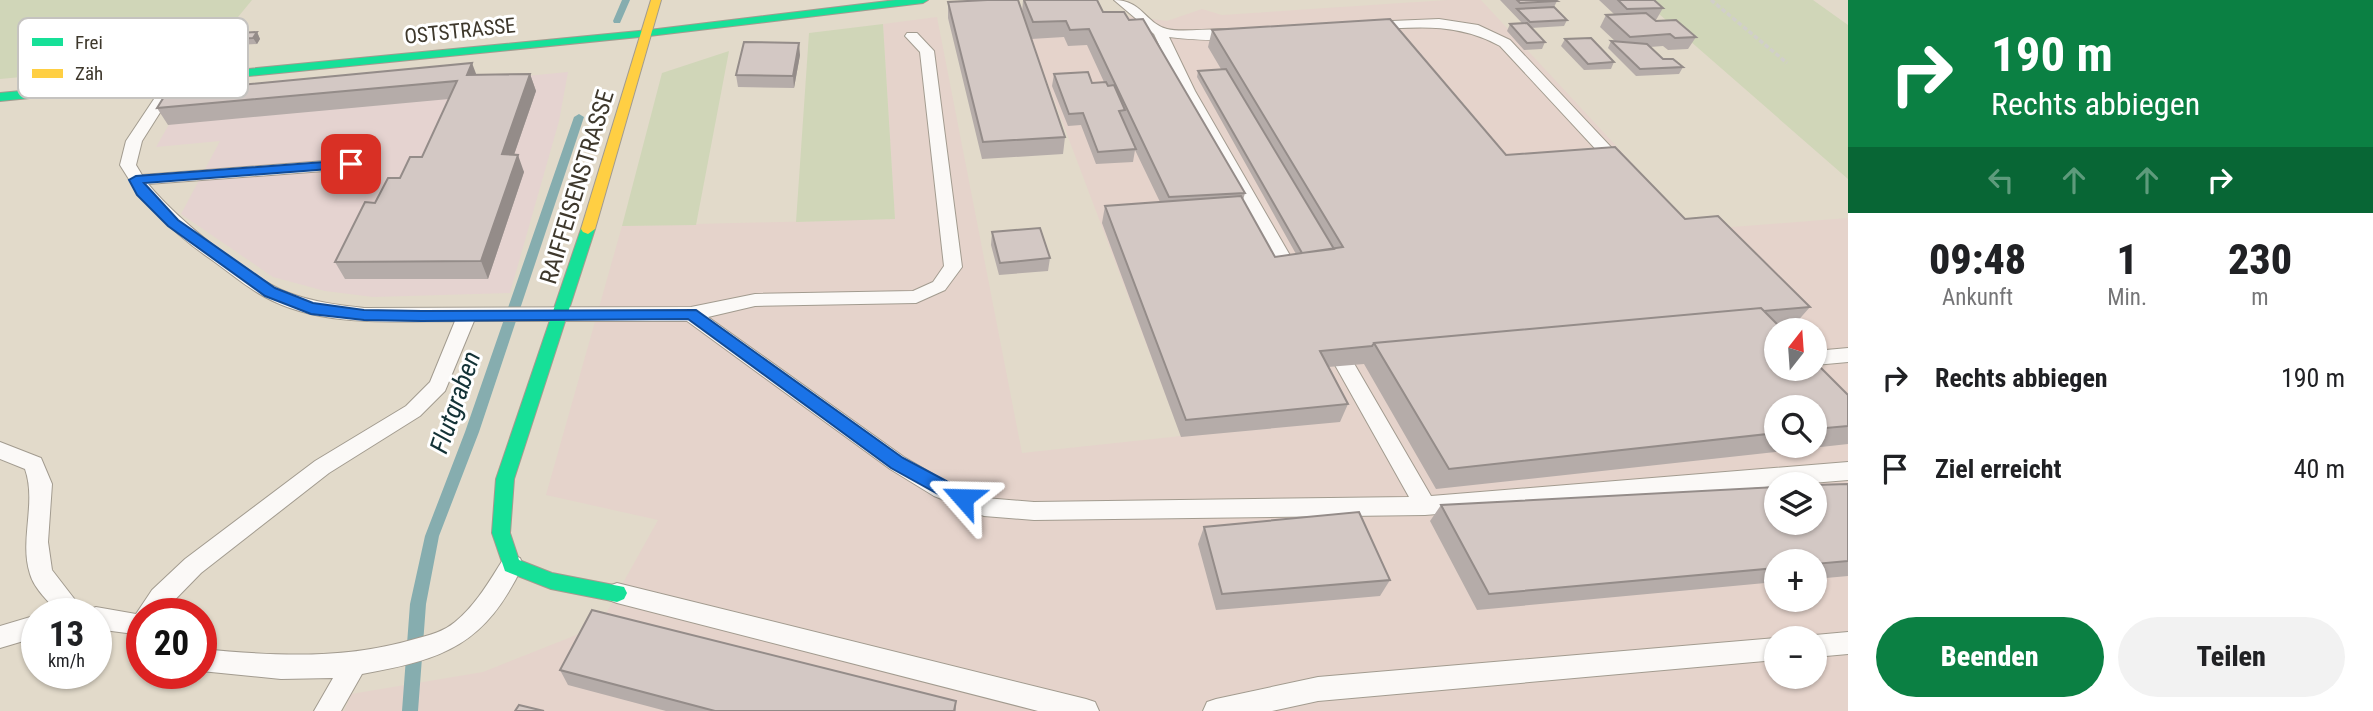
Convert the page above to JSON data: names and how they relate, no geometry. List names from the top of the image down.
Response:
{
  "streets": {
    "street": ["OSTSTRASSE", "RAIFFEISENSTRASSE"]
  },
  "crossings": [
    ["OSTSTRASSE", "RAIFFEISENSTRASSE"]
  ],
  "water": ["Flutgraben"],
  "legend": ["Frei", "Zäh"],
  "north": "top",
  "page": {
    "turn": ["190 m", "Rechts abbiegen"],
    "eta": [
      "09:48",
      "Ankunft",
      "1",
      "Min.",
      "230",
      "m"
    ],
    "map_buttons": ["+", "−"],
    "list": [
      {
        "name": "Rechts abbiegen",
        "value": "190 m"
      },
      {
        "name": "Ziel erreicht",
        "value": "40 m"
      }
    ],
    "speed": "13 km/h",
    "limit": "20",
    "buttons": ["Beenden", "Teilen"]
  }
}
